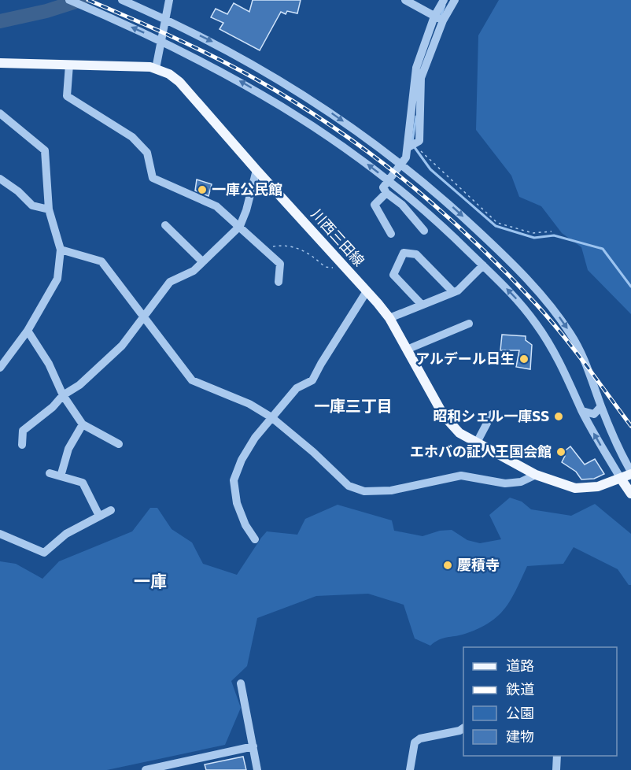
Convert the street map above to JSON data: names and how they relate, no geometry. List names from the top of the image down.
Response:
{
  "streets": {
    "main road": ["川西三田線"]
  },
  "districts": ["一庫三丁目", "一庫"],
  "places": [
    "一庫公民館",
    "アルデール日生",
    "昭和シェル一庫SS",
    "エホバの証人王国会館",
    "慶積寺"
  ],
  "legend": [
    "道路",
    "鉄道",
    "公園",
    "建物"
  ]
}
